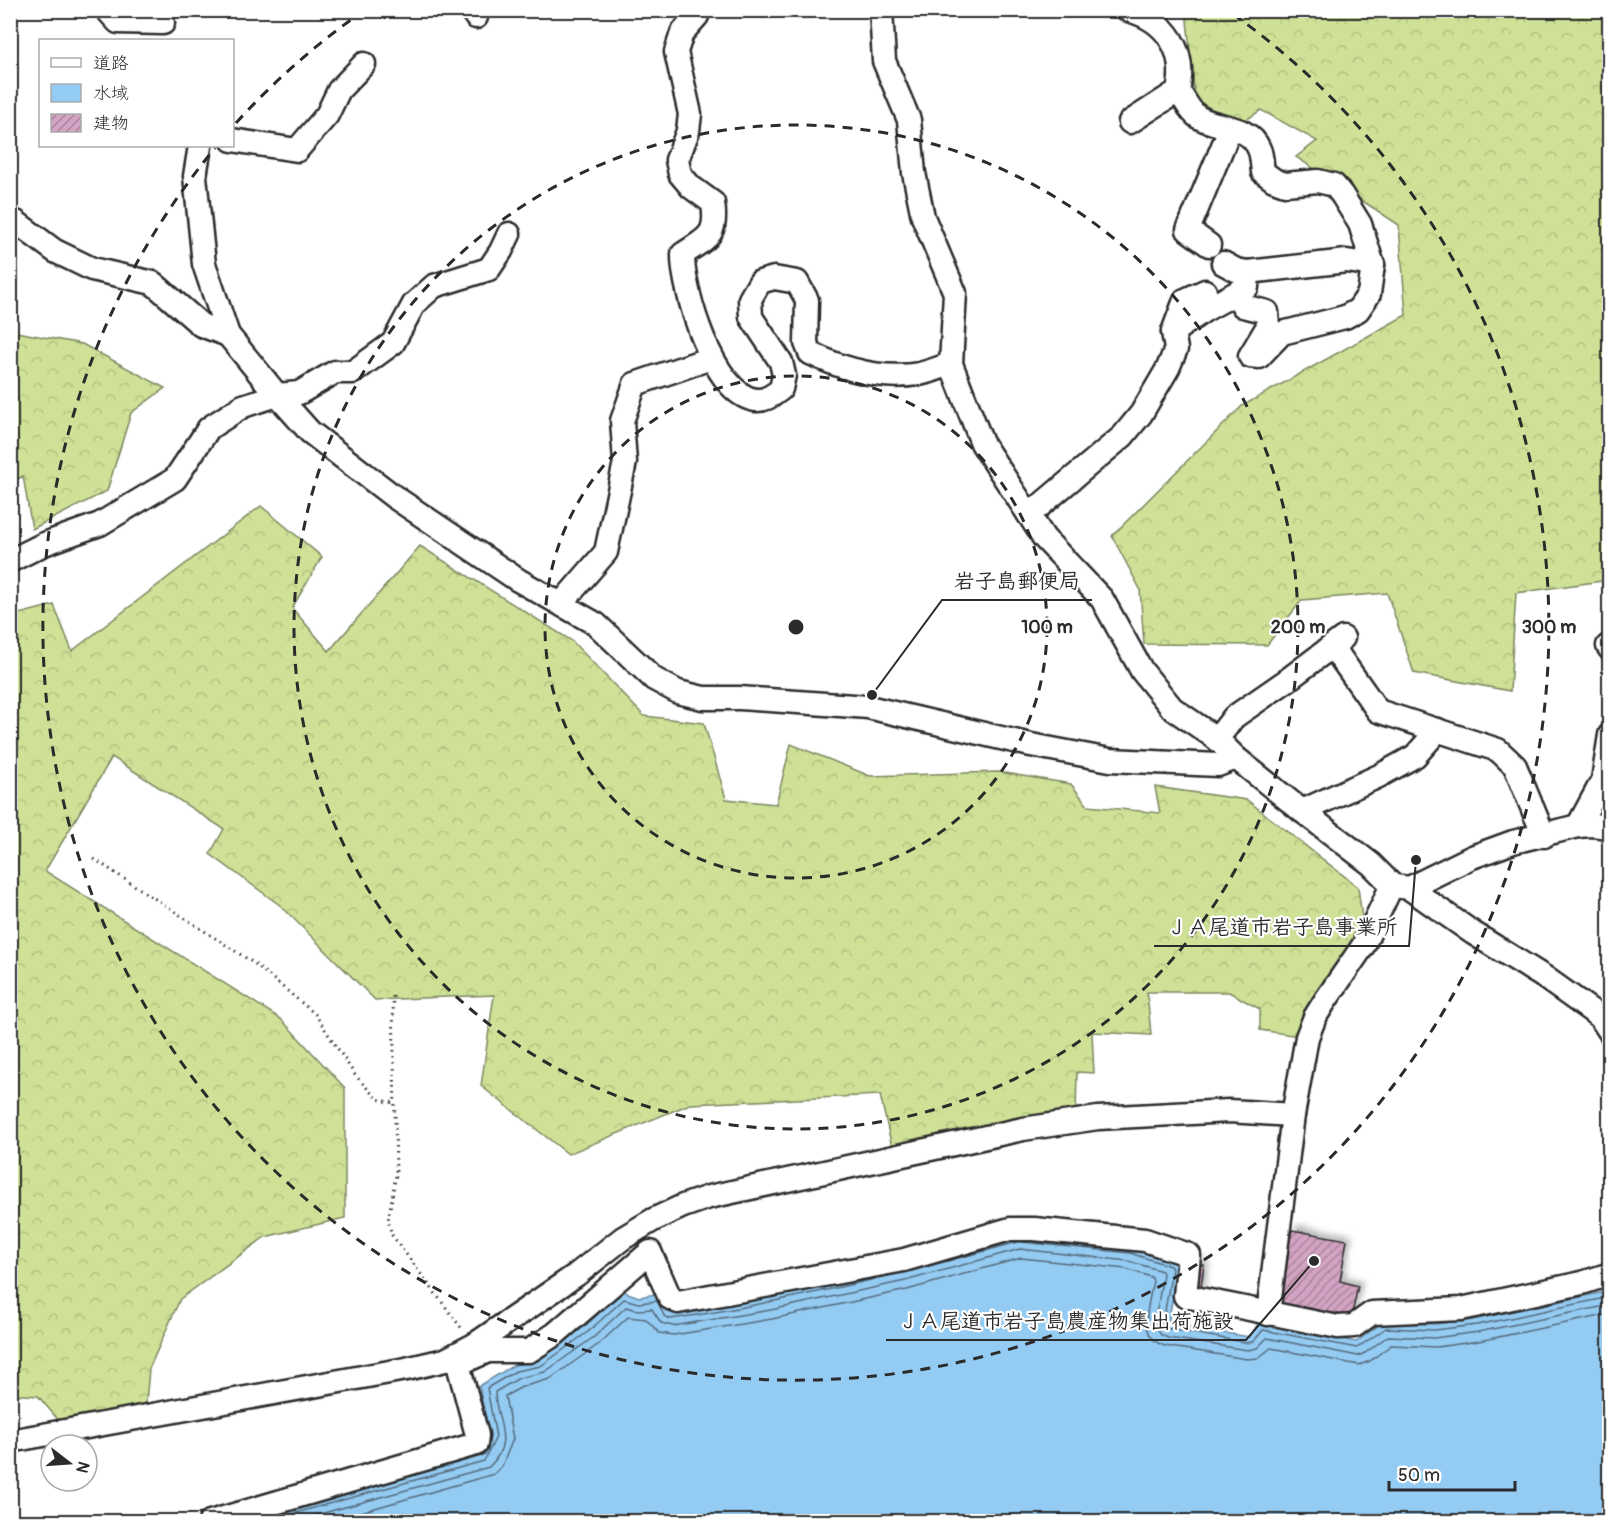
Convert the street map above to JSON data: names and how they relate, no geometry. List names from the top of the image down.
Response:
{
  "places": ["岩子島郵便局", "ＪＡ尾道市岩子島事業所", "ＪＡ尾道市岩子島農産物集出荷施設"],
  "legend": ["道路", "水域", "建物"],
  "scale_bar": "50 m",
  "north": "right",
  "rings": ["100 m", "200 m", "300 m"]
}
